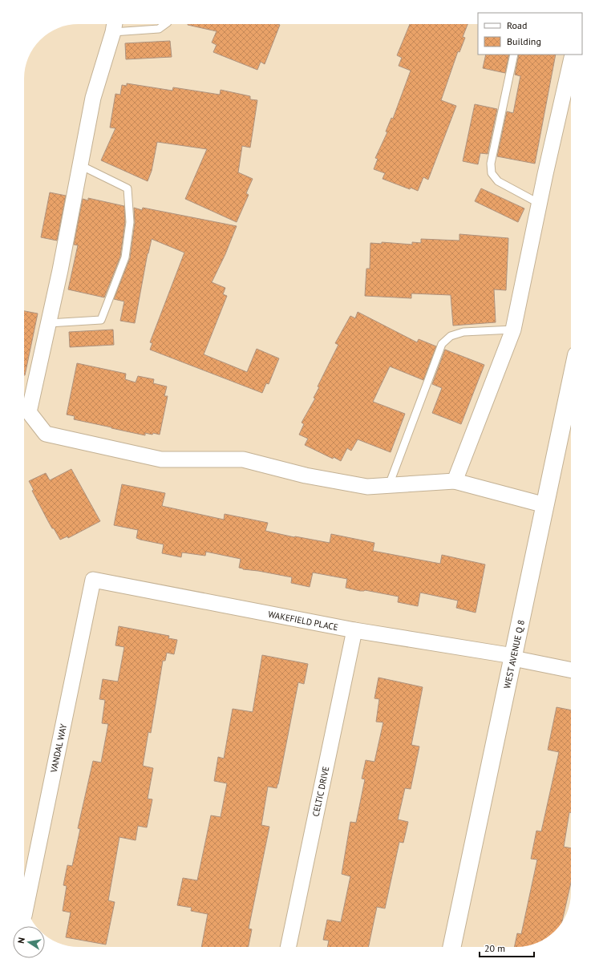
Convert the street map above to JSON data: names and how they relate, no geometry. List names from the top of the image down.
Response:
{
  "streets": {
    "street": [
      "WAKEFIELD PLACE",
      "WEST AVENUE Q 8",
      "VANDAL WAY",
      "CELTIC DRIVE"
    ]
  },
  "crossings": [
    ["WAKEFIELD PLACE", "WEST AVENUE Q 8"],
    ["WAKEFIELD PLACE", "VANDAL WAY"],
    ["WAKEFIELD PLACE", "CELTIC DRIVE"]
  ],
  "legend": ["Road", "Building"],
  "scale_bar": "20 m",
  "north": "left"
}
